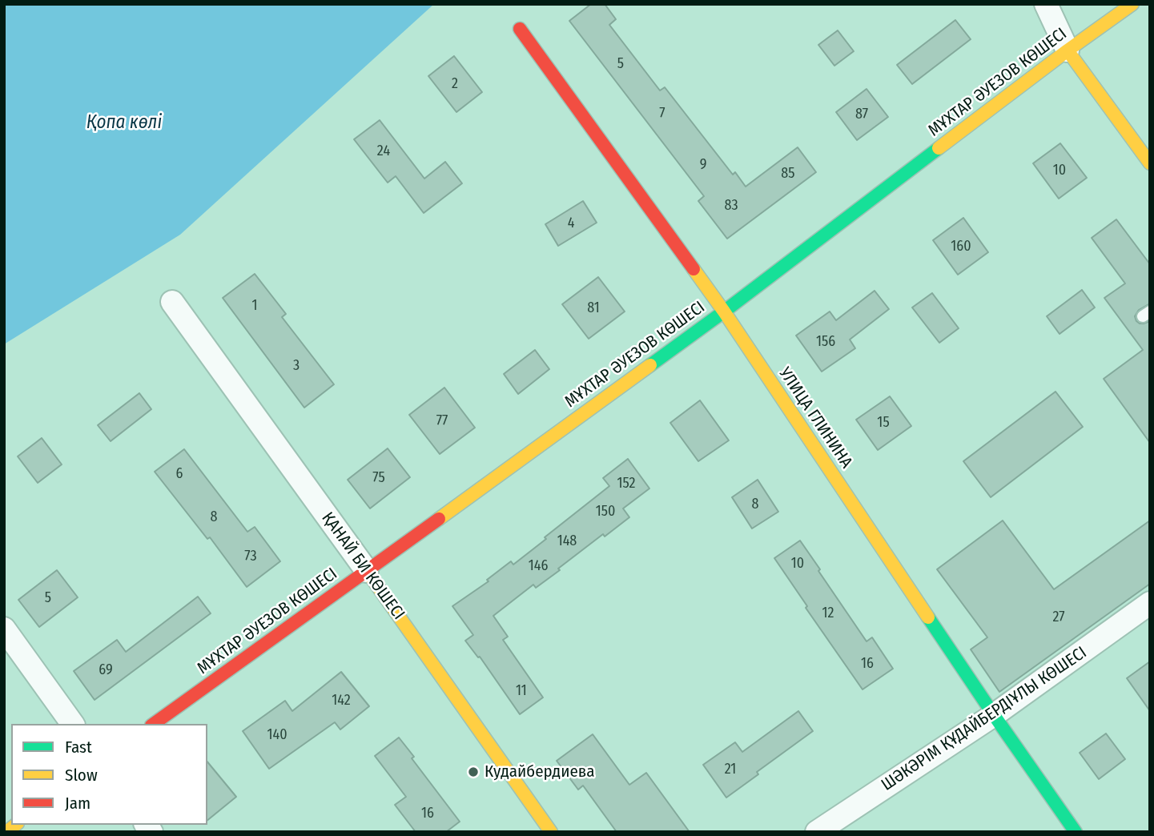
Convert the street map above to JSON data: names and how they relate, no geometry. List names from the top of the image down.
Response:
{
  "streets": {
    "main road": ["МҰХТАР ӘУЕЗОВ КӨШЕСІ", "УЛИЦА ГЛИНИНА", "ҚАНАЙ БИ КӨШЕСІ"],
    "street": ["ШӘКӘРІМ ҚҰДАЙБЕРДІҰЛЫ КӨШЕСІ"]
  },
  "crossings": [
    ["МҰХТАР ӘУЕЗОВ КӨШЕСІ", "УЛИЦА ГЛИНИНА"],
    ["МҰХТАР ӘУЕЗОВ КӨШЕСІ", "ҚАНАЙ БИ КӨШЕСІ"],
    ["УЛИЦА ГЛИНИНА", "ШӘКӘРІМ ҚҰДАЙБЕРДІҰЛЫ КӨШЕСІ"]
  ],
  "water": ["Қопа көлі"],
  "places": ["Кудайбердиева"],
  "house_numbers": [
    "5",
    "2",
    "7",
    "87",
    "24",
    "9",
    "10",
    "85",
    "83",
    "4",
    "160",
    "1",
    "81",
    "156",
    "3",
    "77",
    "15",
    "6",
    "75",
    "152",
    "8",
    "150",
    "8",
    "148",
    "73",
    "10",
    "146",
    "5",
    "12",
    "27",
    "16",
    "69",
    "11",
    "142",
    "140",
    "21",
    "16"
  ],
  "legend": ["Fast", "Slow", "Jam"]
}
